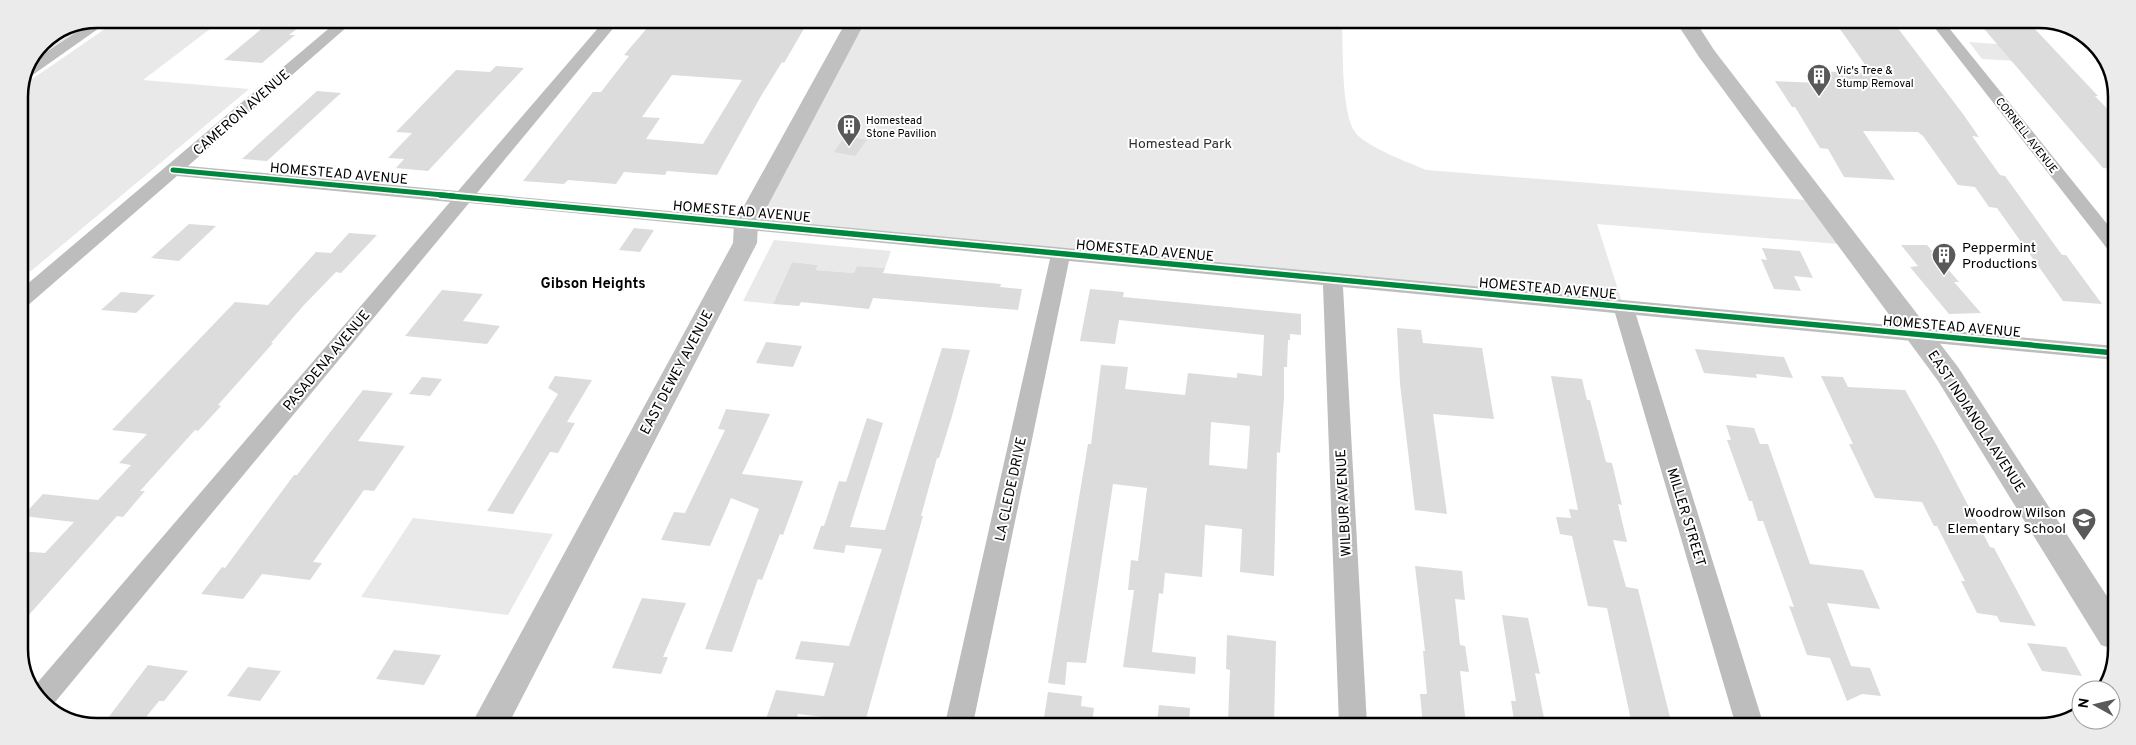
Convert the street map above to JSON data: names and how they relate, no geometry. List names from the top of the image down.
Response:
{
  "streets": {
    "street": [
      "CAMERON AVENUE",
      "CORNELL AVENUE",
      "HOMESTEAD AVENUE",
      "PASADENA AVENUE",
      "EAST DEWEY AVENUE",
      "EAST INDIANOLA AVENUE",
      "LA CLEDE DRIVE",
      "WILBUR AVENUE",
      "MILLER STREET"
    ]
  },
  "crossings": [
    ["CAMERON AVENUE", "HOMESTEAD AVENUE"],
    ["HOMESTEAD AVENUE", "PASADENA AVENUE"],
    ["HOMESTEAD AVENUE", "EAST DEWEY AVENUE"],
    ["HOMESTEAD AVENUE", "EAST INDIANOLA AVENUE"],
    ["HOMESTEAD AVENUE", "LA CLEDE DRIVE"],
    ["HOMESTEAD AVENUE", "WILBUR AVENUE"],
    ["HOMESTEAD AVENUE", "MILLER STREET"]
  ],
  "districts": ["Gibson Heights"],
  "parks": ["Homestead Park"],
  "places": {
    "building": ["Vic's Tree & Stump Removal", "Homestead Stone Pavilion", "Peppermint Productions"],
    "school or university": ["Woodrow Wilson Elementary School"]
  },
  "north": "left"
}
